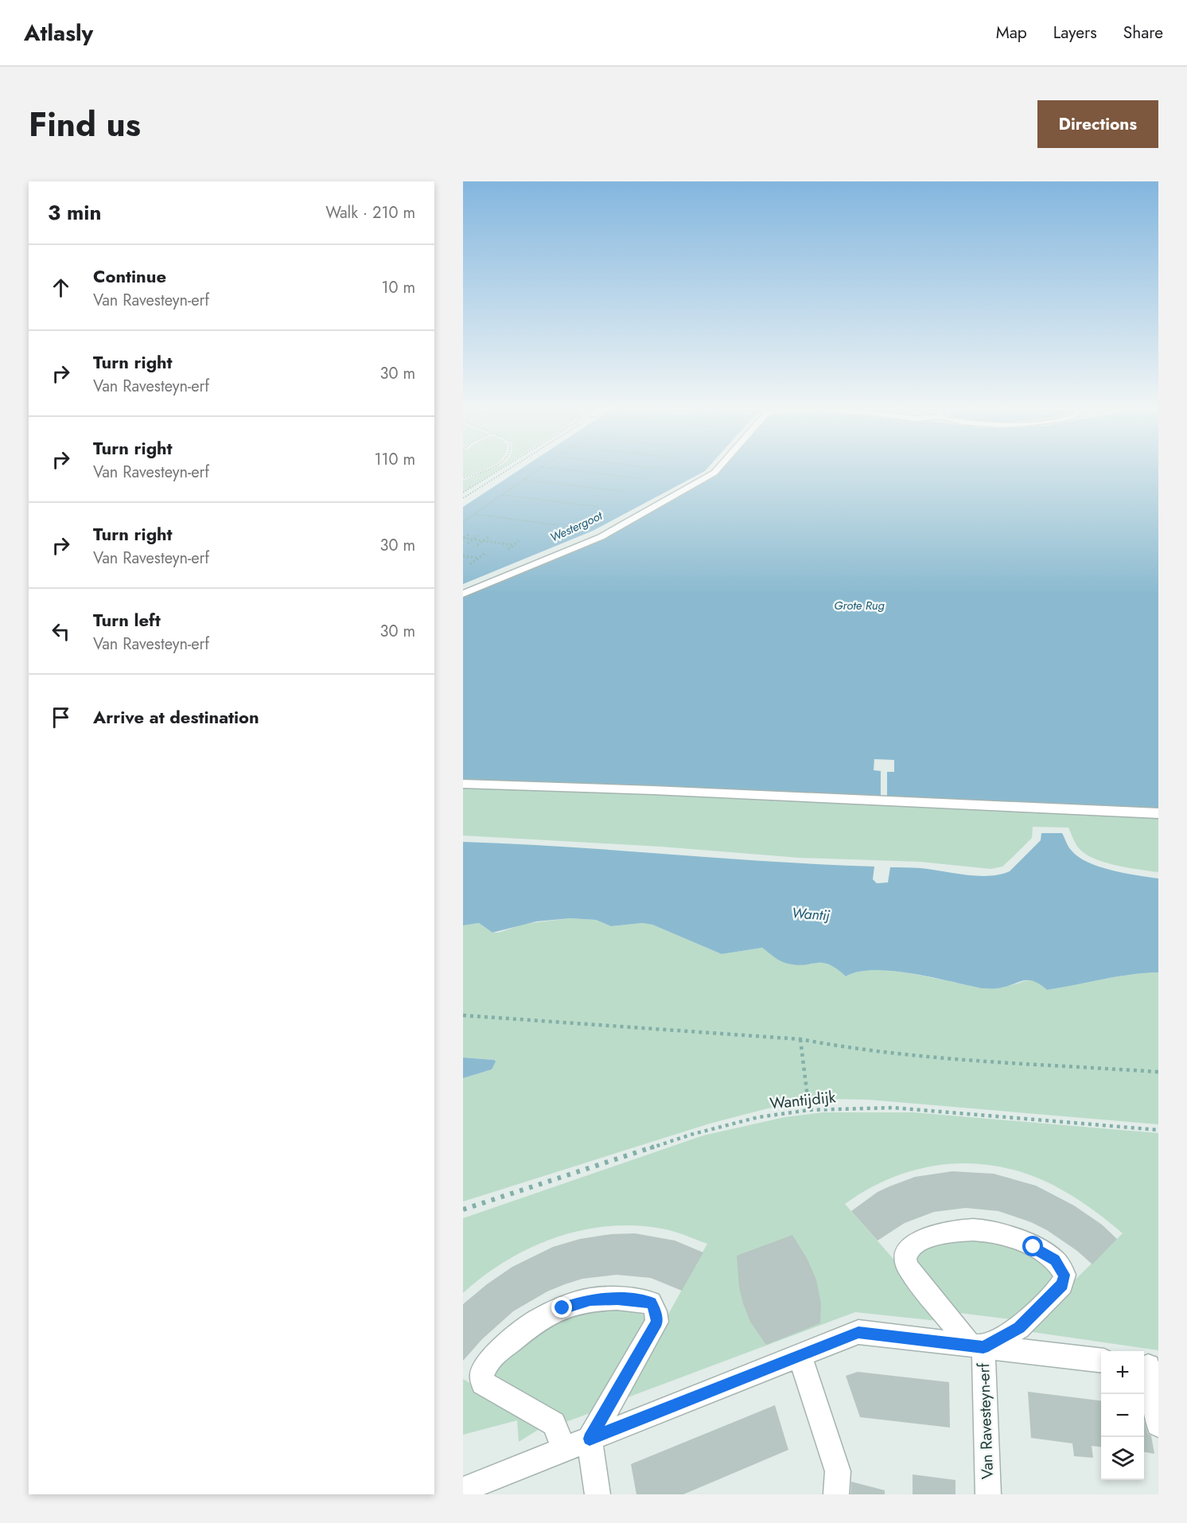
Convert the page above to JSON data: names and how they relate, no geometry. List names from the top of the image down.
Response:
{
  "streets": {
    "street": ["Van Ravesteyn-erf"],
    "path": ["Wantijdijk"]
  },
  "water": ["Westergoot", "Grote Rug", "Wantij"],
  "page": {
    "header": "Atlasly",
    "nav": ["Map", "Layers", "Share"],
    "title": "Find us",
    "buttons": "Directions",
    "heading": ["3 min", "Walk · 210 m"],
    "list": [
      ["Continue", "Van Ravesteyn-erf", "10 m"],
      ["Turn right", "Van Ravesteyn-erf", "30 m"],
      ["Turn right", "Van Ravesteyn-erf", "110 m"],
      ["Turn right", "Van Ravesteyn-erf", "30 m"],
      ["Turn left", "Van Ravesteyn-erf", "30 m"],
      "Arrive at destination"
    ],
    "map_buttons": ["+", "−"]
  }
}
